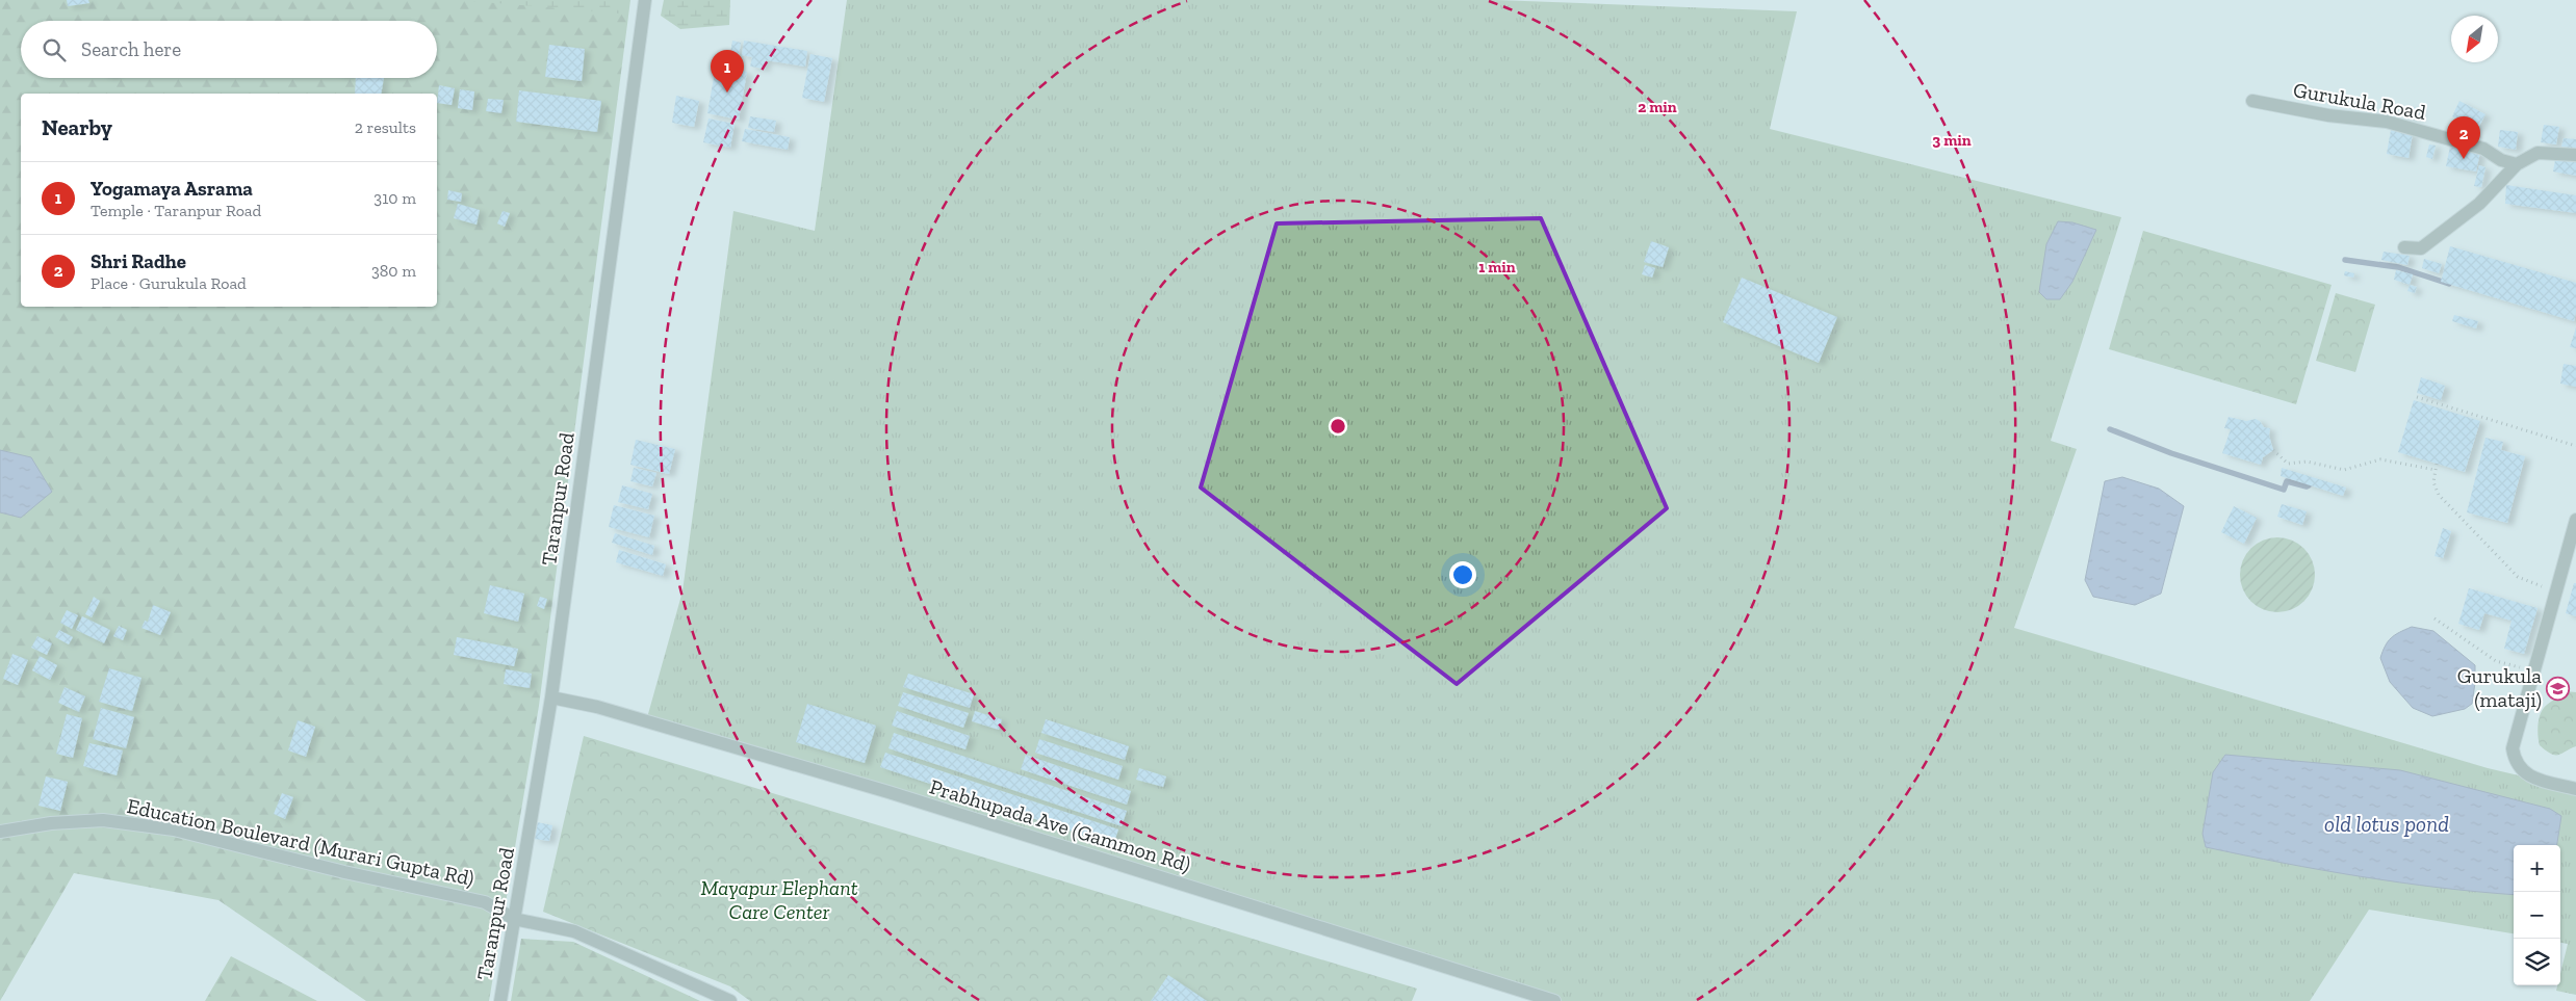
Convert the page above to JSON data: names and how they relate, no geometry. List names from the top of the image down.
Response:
{
  "streets": {
    "street": [
      "Gurukula Road",
      "Taranpur Road",
      "Prabhupada Ave (Gammon Rd)",
      "Education Boulevard (Murari Gupta Rd)"
    ]
  },
  "crossings": [
    ["Taranpur Road", "Prabhupada Ave (Gammon Rd)"],
    ["Taranpur Road", "Education Boulevard (Murari Gupta Rd)"]
  ],
  "water": ["old lotus pond"],
  "parks": ["Mayapur Elephant Care Center"],
  "places": {
    "school or university": ["Gurukula (mataji)"]
  },
  "north": "bottom left",
  "page": {
    "search": "Search here",
    "pins": ["1", "2"],
    "heading": ["Nearby", "2 results"],
    "list": [
      {
        "mark": "1",
        "name": "Yogamaya Asrama",
        "note": "Temple · Taranpur Road",
        "value": "310 m"
      },
      {
        "mark": "2",
        "name": "Shri Radhe",
        "note": "Place · Gurukula Road",
        "value": "380 m"
      }
    ],
    "map_buttons": ["+", "−"]
  },
  "rings": ["2 min", "3 min", "1 min"]
}
